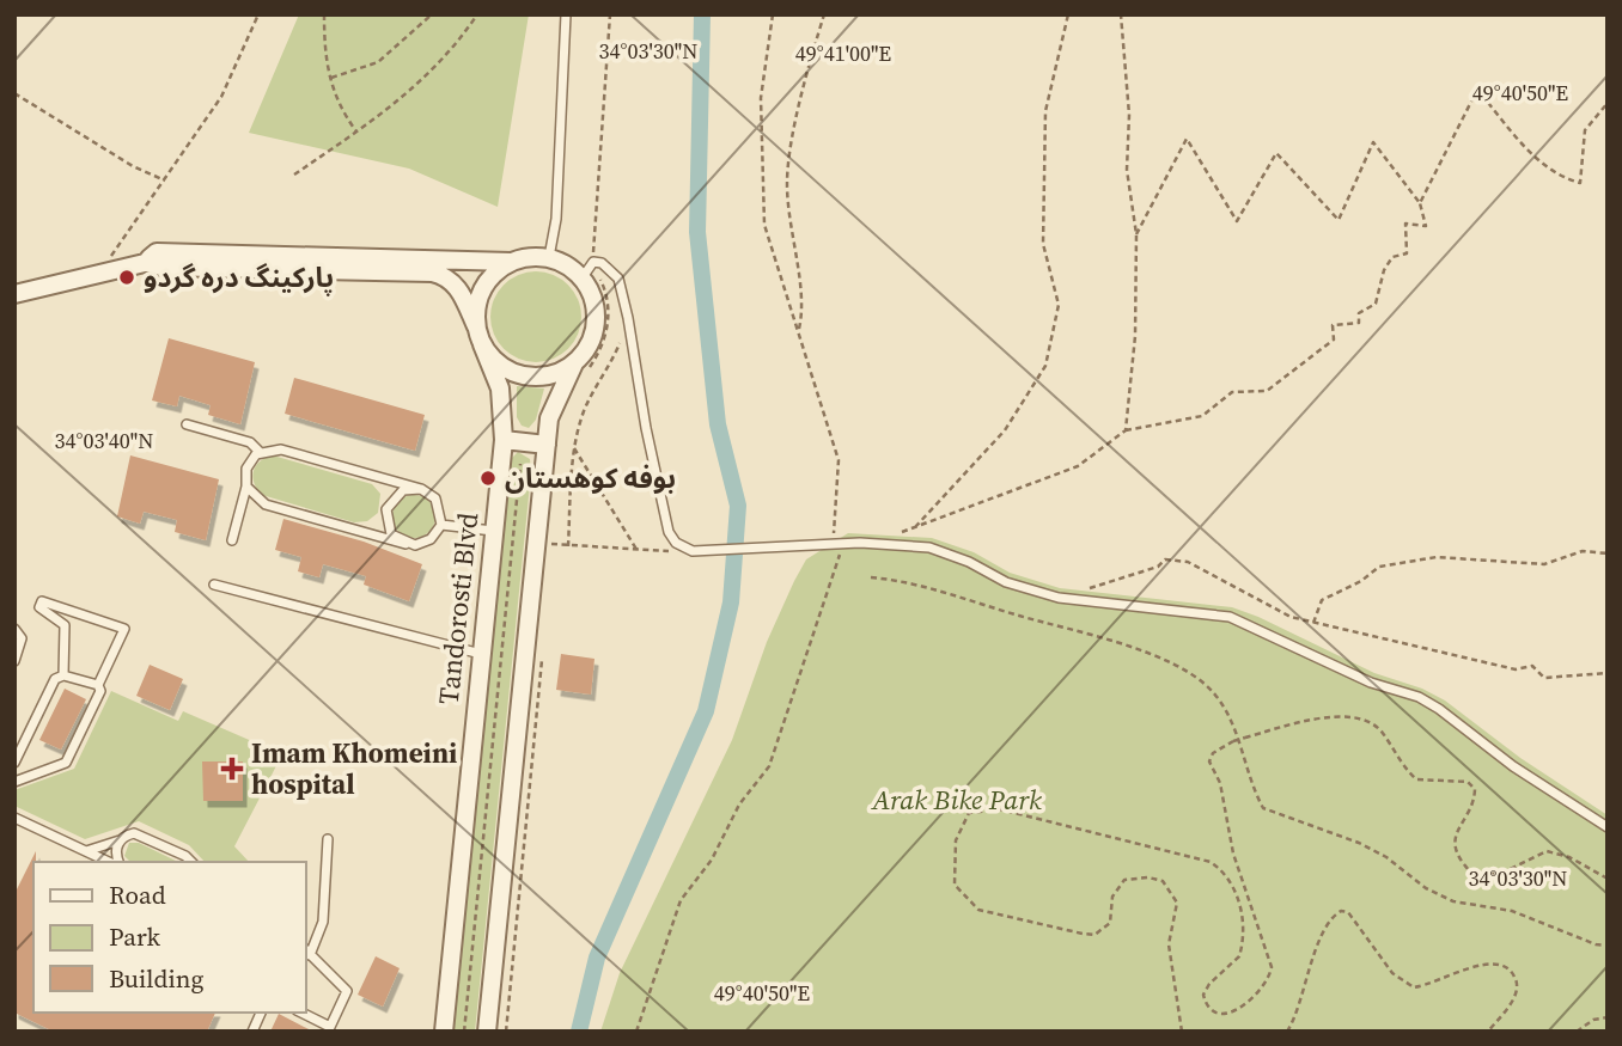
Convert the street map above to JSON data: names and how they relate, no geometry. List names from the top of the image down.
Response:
{
  "streets": {
    "street": ["Tandorosti Blvd"]
  },
  "parks": ["Arak Bike Park"],
  "places": {
    "other": ["پارکینگ دره گردو", "بوفه کوهستان"],
    "health": ["Imam Khomeini hospital"]
  },
  "legend": ["Road", "Park", "Building"],
  "coordinates": [
    "34°03'30\"N",
    "49°41'00\"E",
    "49°40'50\"E",
    "34°03'40\"N"
  ]
}
